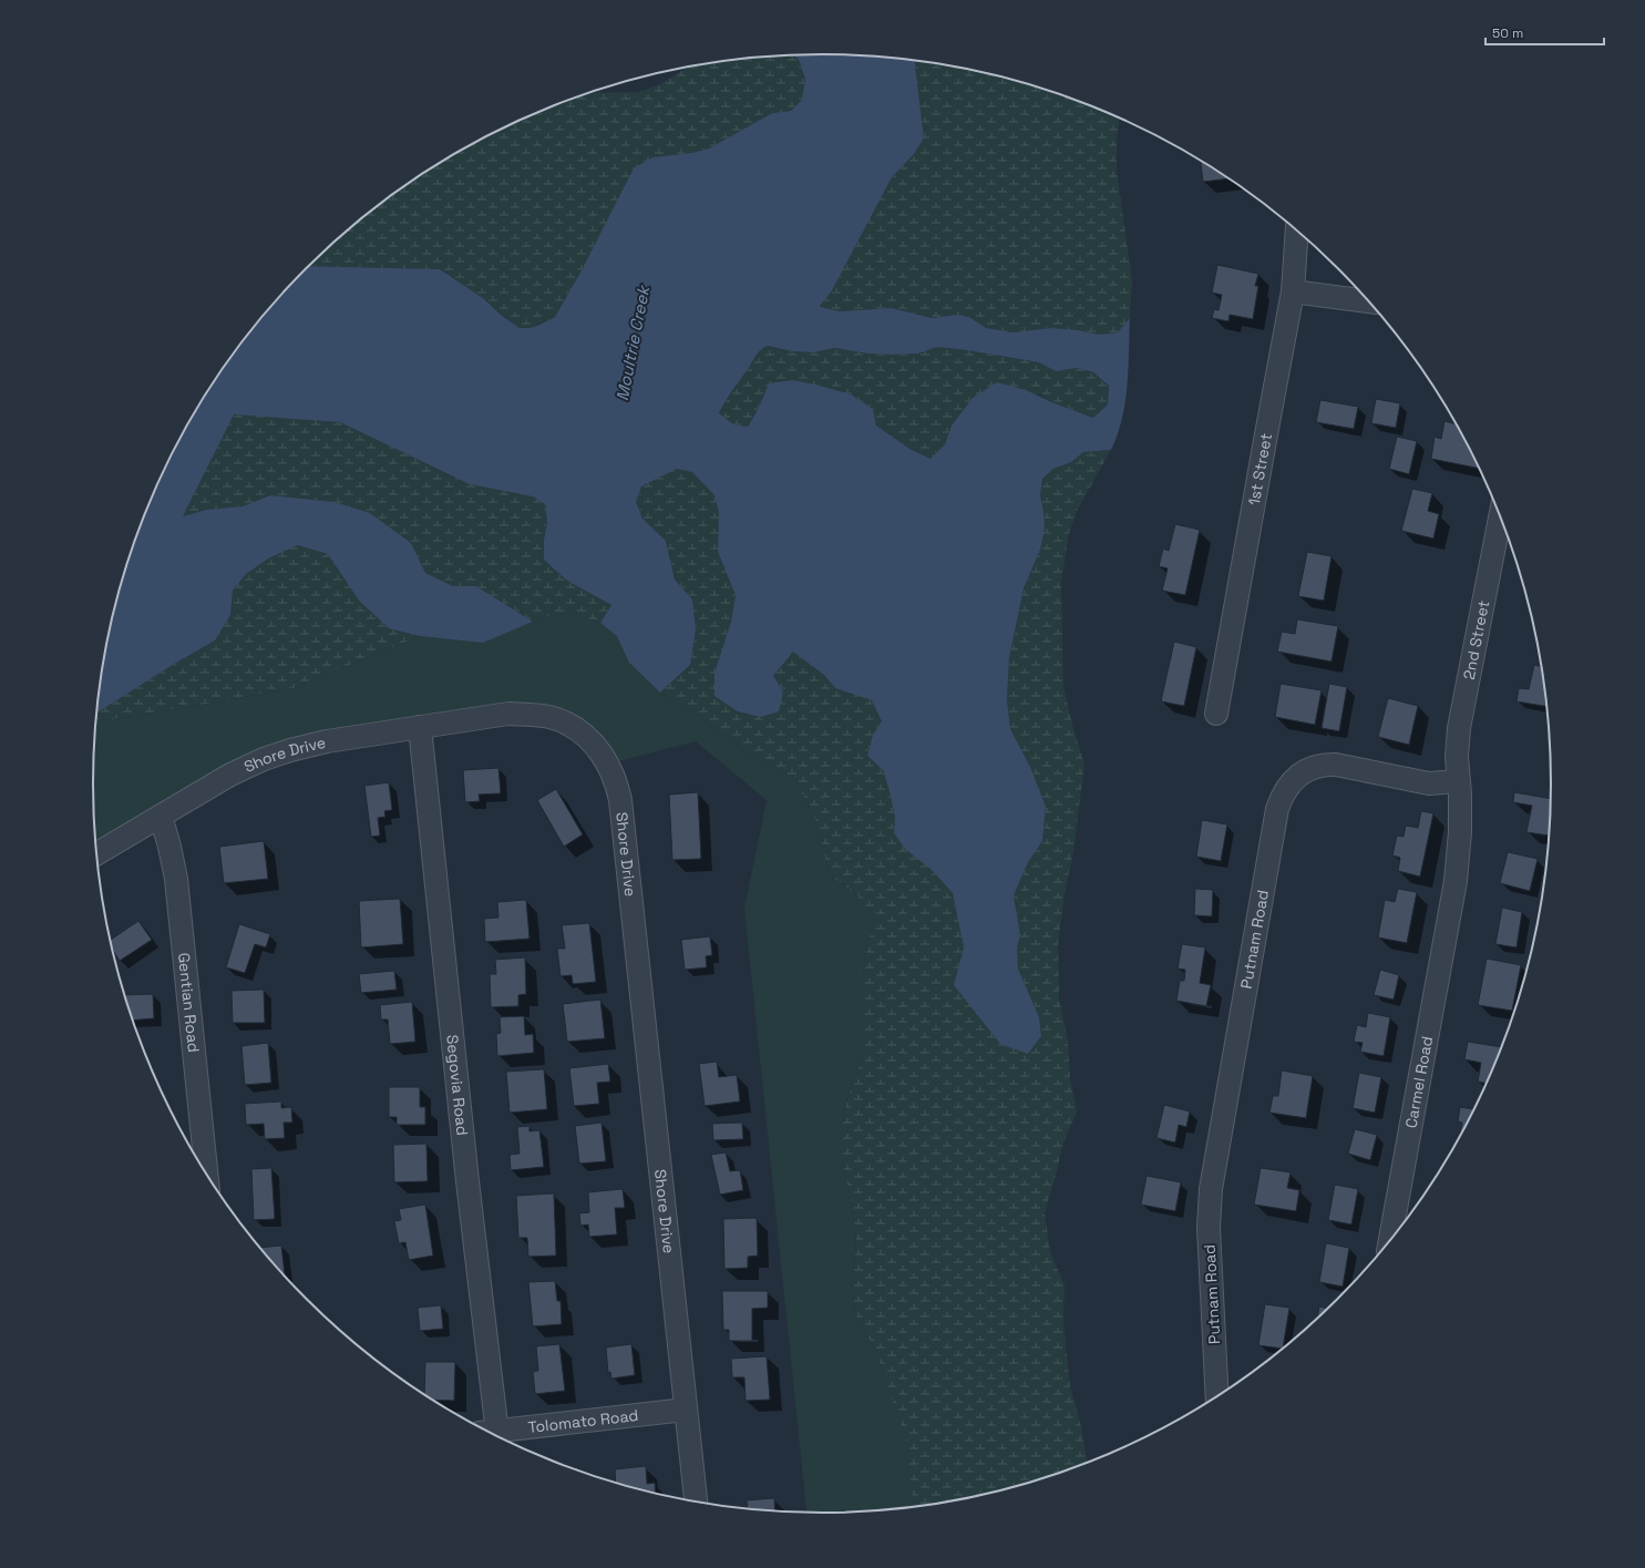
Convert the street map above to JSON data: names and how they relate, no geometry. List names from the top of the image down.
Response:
{
  "streets": {
    "street": [
      "1st Street",
      "2nd Street",
      "Shore Drive",
      "Putnam Road",
      "Gentian Road",
      "Carmel Road",
      "Segovia Road",
      "Tolomato Road"
    ]
  },
  "crossings": [
    ["2nd Street", "Putnam Road"],
    ["2nd Street", "Carmel Road"],
    ["Shore Drive", "Gentian Road"],
    ["Shore Drive", "Segovia Road"],
    ["Shore Drive", "Tolomato Road"],
    ["Putnam Road", "Carmel Road"]
  ],
  "water": ["Moultrie Creek"],
  "scale_bar": "50 m"
}
